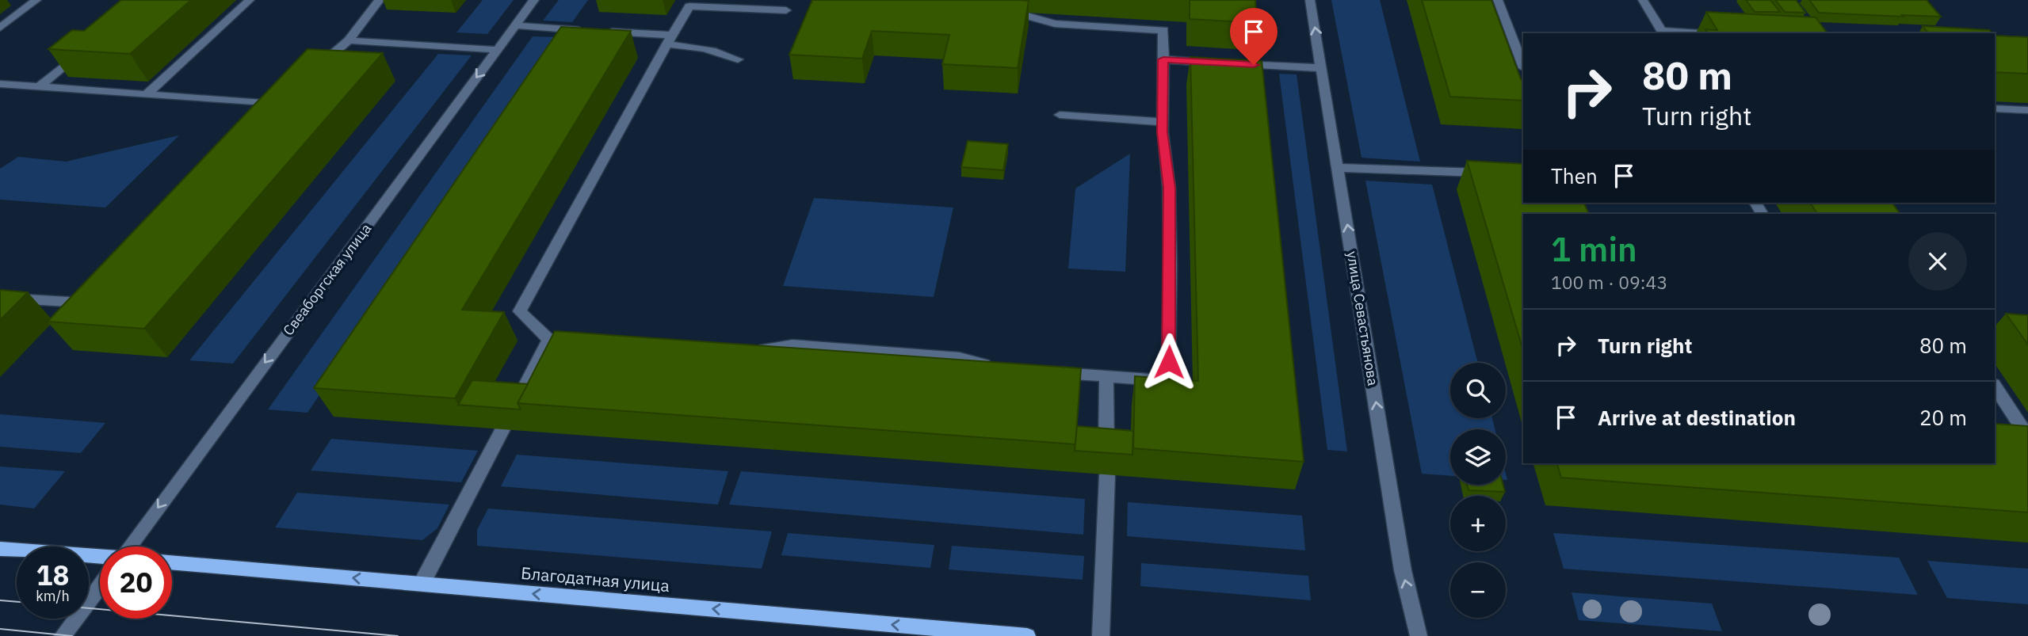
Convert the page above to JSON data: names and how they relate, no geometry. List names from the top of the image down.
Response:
{
  "streets": {
    "main road": ["Благодатная улица"],
    "street": ["Свеаборгская улица", "улица Севастьянова"]
  },
  "one_way": ["Свеаборгская улица", "улица Севастьянова", "Благодатная улица"],
  "page": {
    "turn": ["80 m", "Turn right"],
    "then": "Then",
    "heading": ["1 min", "100 m · 09:43"],
    "list": [
      {
        "name": "Turn right",
        "value": "80 m"
      },
      {
        "name": "Arrive at destination",
        "value": "20 m"
      }
    ],
    "map_buttons": ["+", "−"],
    "speed": "18 km/h",
    "limit": "20"
  }
}
